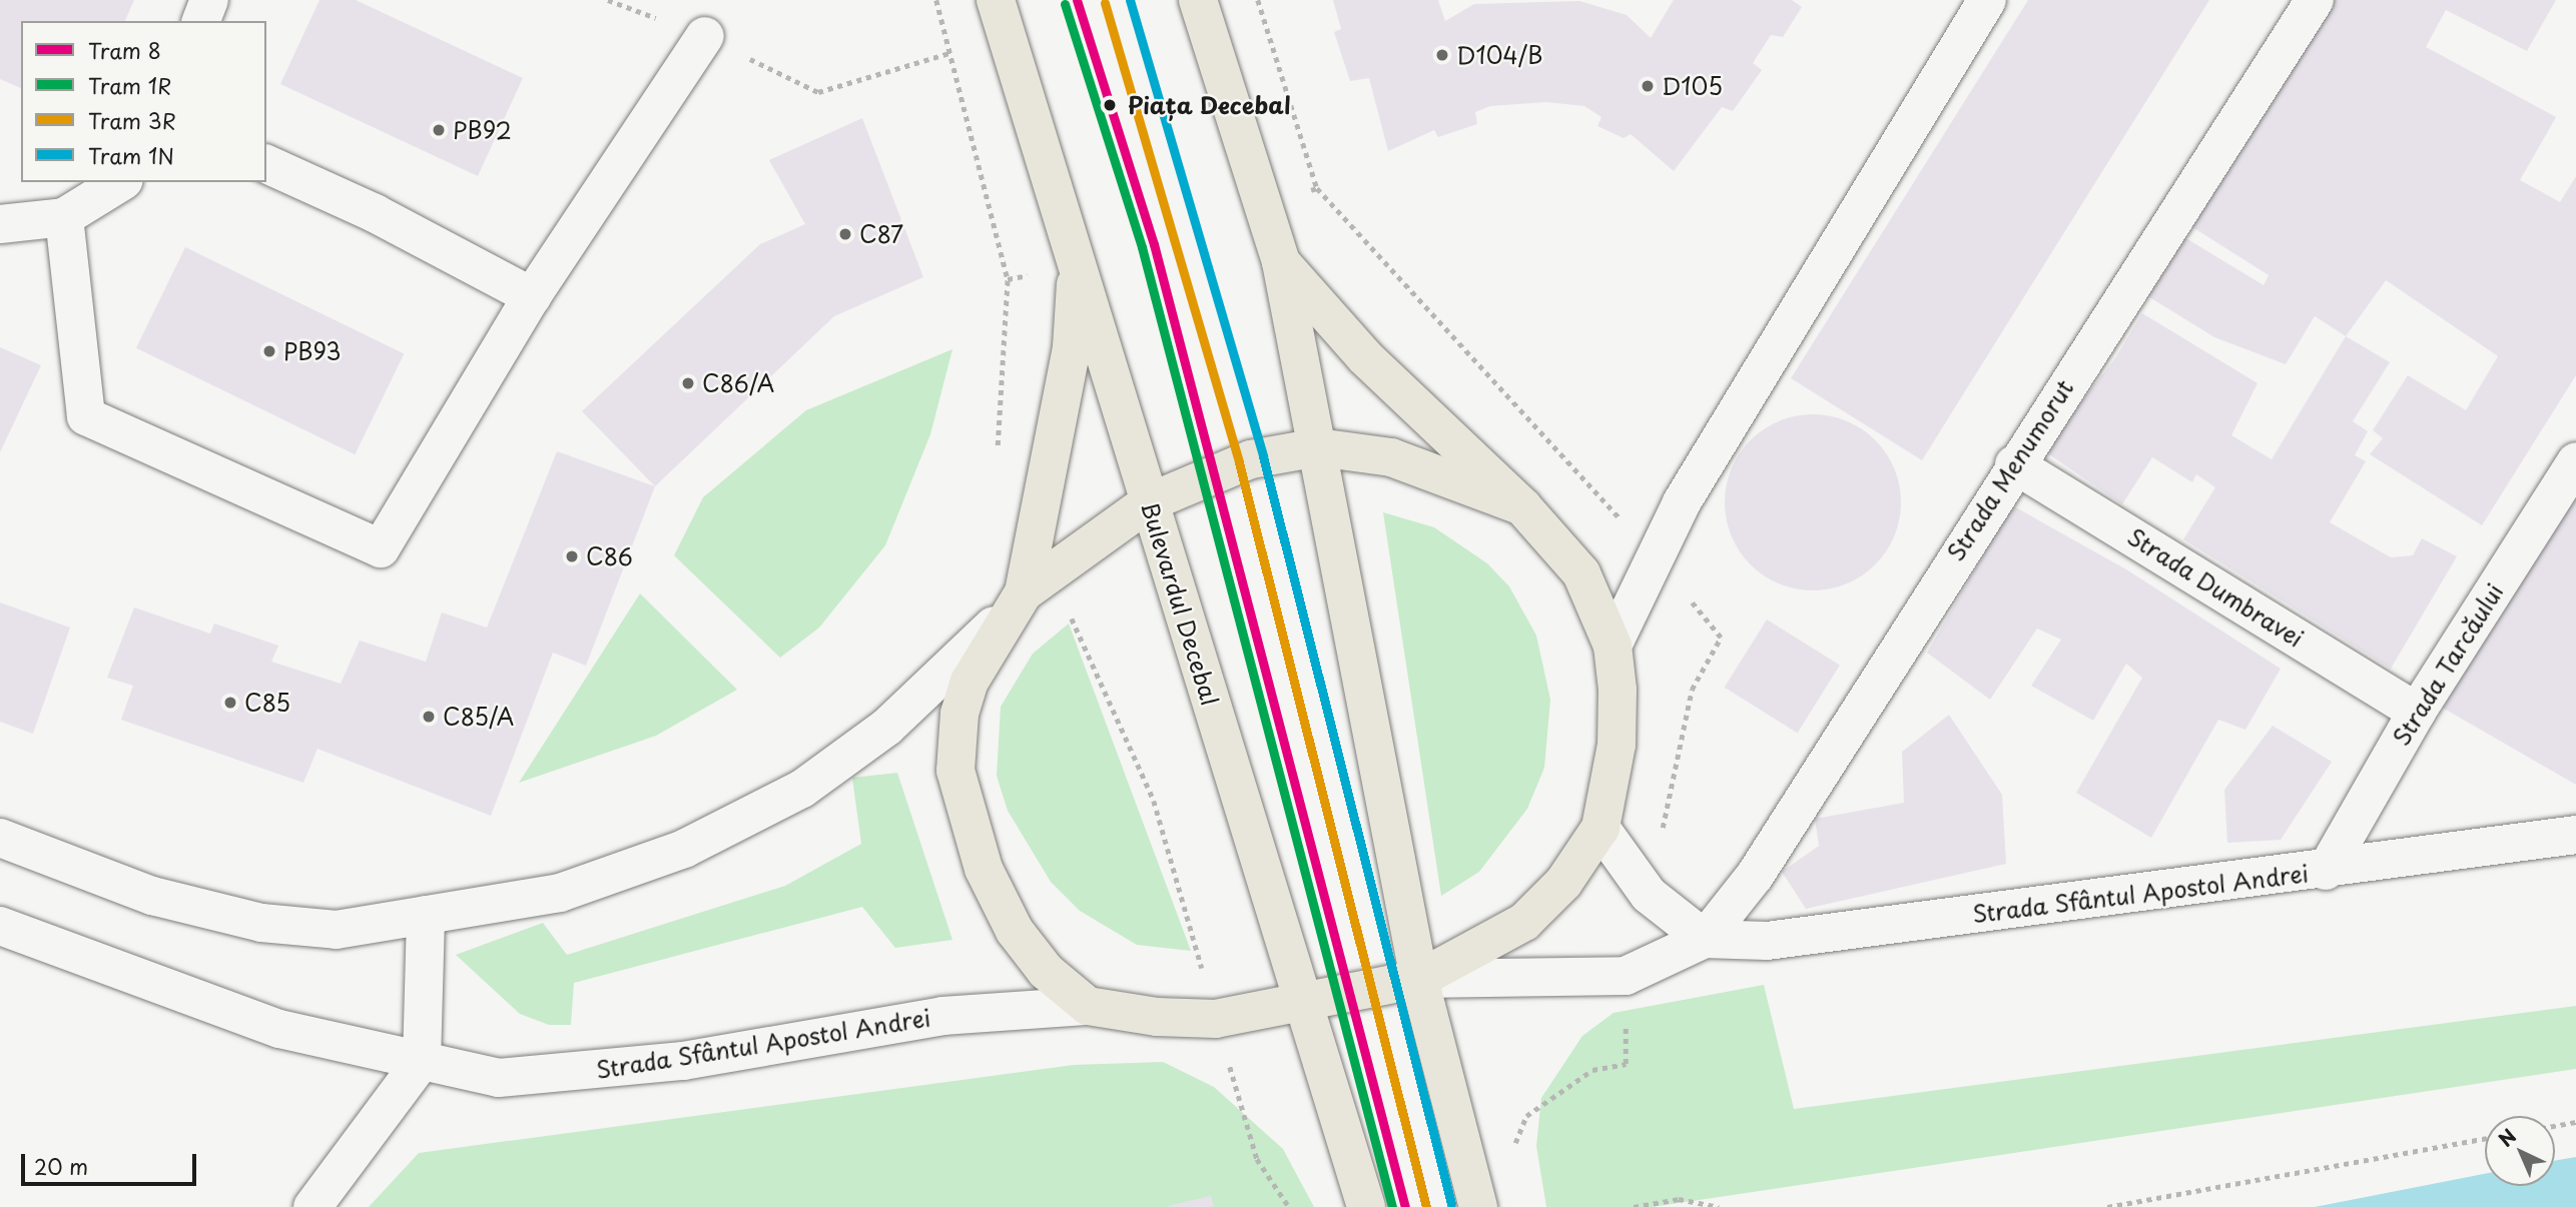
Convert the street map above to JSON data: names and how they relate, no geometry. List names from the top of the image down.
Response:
{
  "streets": {
    "main road": ["Bulevardul Decebal"],
    "street": [
      "Strada Menumorut",
      "Strada Dumbravei",
      "Strada Tarcăului",
      "Strada Sfântul Apostol Andrei"
    ]
  },
  "crossings": [
    ["Strada Menumorut", "Strada Dumbravei"],
    ["Strada Menumorut", "Strada Sfântul Apostol Andrei"],
    ["Strada Dumbravei", "Strada Tarcăului"],
    ["Strada Tarcăului", "Strada Sfântul Apostol Andrei"]
  ],
  "places": [
    "D104/B",
    "D105",
    "Piața Decebal",
    "PB92",
    "C87",
    "PB93",
    "C86/A",
    "C86",
    "C85",
    "C85/A"
  ],
  "lines": [
    "tram line 8",
    "tram line 1N",
    "tram line 3R",
    "tram line 1R"
  ],
  "legend": [
    "Tram 8",
    "Tram 1R",
    "Tram 3R",
    "Tram 1N"
  ],
  "scale_bar": "20 m",
  "north": "top left"
}
